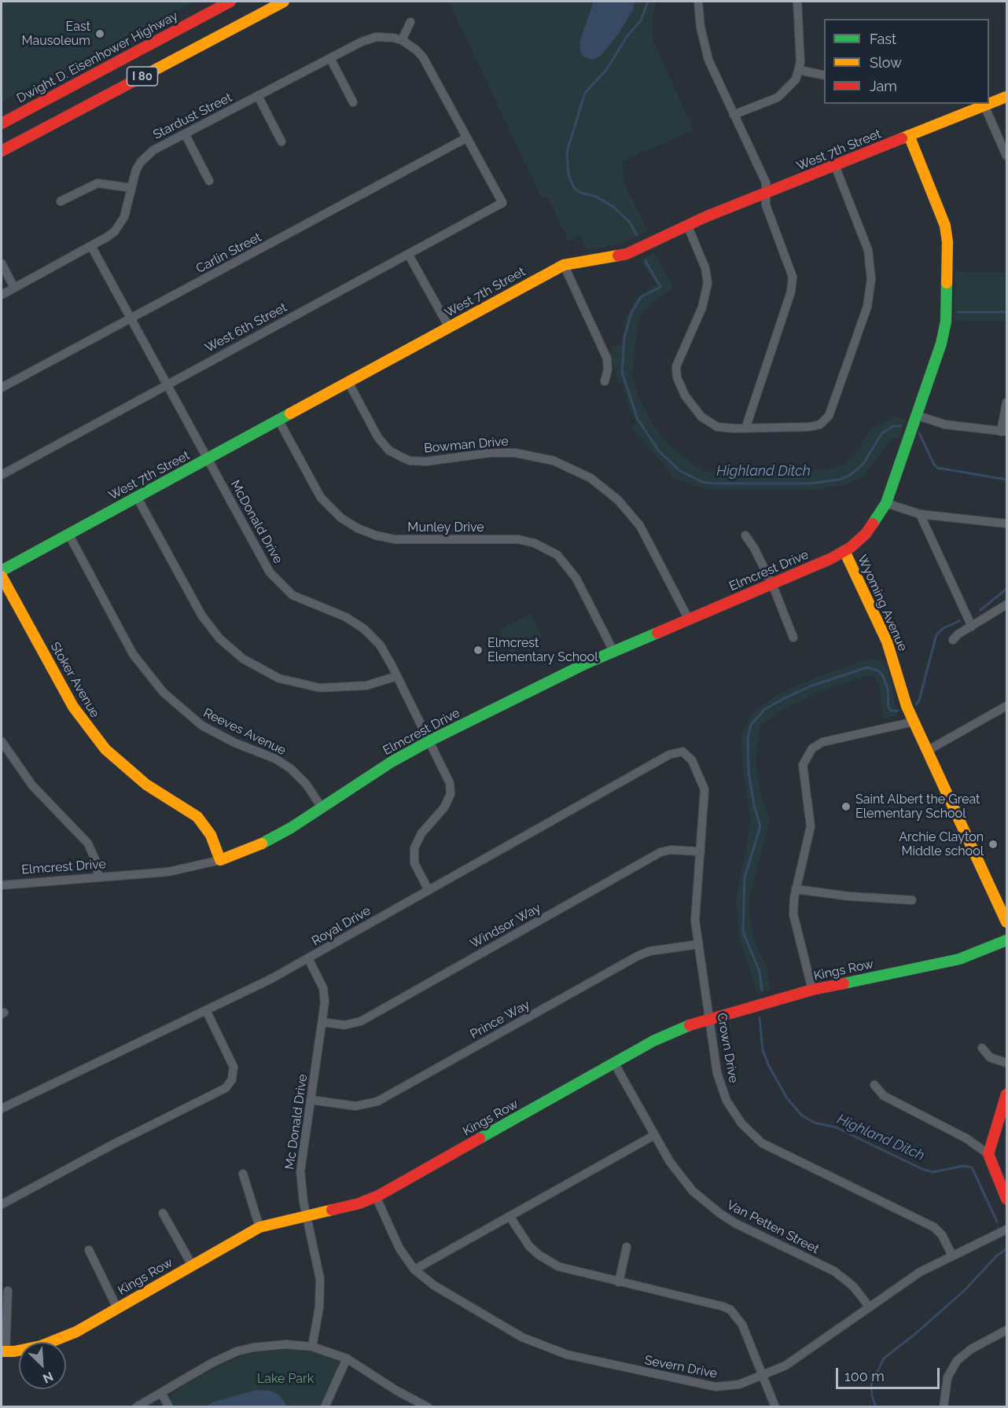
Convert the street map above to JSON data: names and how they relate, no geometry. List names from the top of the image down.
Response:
{
  "streets": {
    "main road": [
      "Dwight D. Eisenhower Highway",
      "I 80",
      "West 7th Street",
      "Elmcrest Drive",
      "Wyoming Avenue",
      "Stoker Avenue",
      "Kings Row"
    ],
    "street": [
      "Stardust Street",
      "Carlin Street",
      "West 6th Street",
      "Bowman Drive",
      "McDonald Drive",
      "Munley Drive",
      "Reeves Avenue",
      "Royal Drive",
      "Windsor Way",
      "Prince Way",
      "Crown Drive",
      "Mc Donald Drive",
      "Van Petten Street",
      "Severn Drive"
    ]
  },
  "crossings": [
    ["Stardust Street", "McDonald Drive"],
    ["West 7th Street", "Bowman Drive"],
    ["West 7th Street", "McDonald Drive"],
    ["West 7th Street", "Munley Drive"],
    ["West 7th Street", "Wyoming Avenue"],
    ["West 7th Street", "Reeves Avenue"],
    ["Carlin Street", "West 6th Street"],
    ["Carlin Street", "McDonald Drive"],
    ["West 6th Street", "McDonald Drive"],
    ["Bowman Drive", "Elmcrest Drive"],
    ["McDonald Drive", "Elmcrest Drive"],
    ["McDonald Drive", "Royal Drive"],
    ["Munley Drive", "Elmcrest Drive"],
    ["Elmcrest Drive", "Wyoming Avenue"],
    ["Elmcrest Drive", "Stoker Avenue"],
    ["Elmcrest Drive", "Reeves Avenue"],
    ["Royal Drive", "Crown Drive"],
    ["Royal Drive", "Mc Donald Drive"],
    ["Windsor Way", "Crown Drive"],
    ["Windsor Way", "Mc Donald Drive"],
    ["Kings Row", "Crown Drive"],
    ["Kings Row", "Mc Donald Drive"],
    ["Kings Row", "Van Petten Street"],
    ["Kings Row", "Severn Drive"],
    ["Prince Way", "Crown Drive"],
    ["Prince Way", "Mc Donald Drive"],
    ["Crown Drive", "Severn Drive"],
    ["Van Petten Street", "Severn Drive"]
  ],
  "water": ["Highland Ditch"],
  "parks": ["Lake Park"],
  "places": [
    "East Mausoleum",
    "Elmcrest Elementary School",
    "Saint Albert the Great Elementary School",
    "Archie Clayton Middle school"
  ],
  "legend": ["Fast", "Slow", "Jam"],
  "scale_bar": "100 m",
  "north": "bottom right"
}
